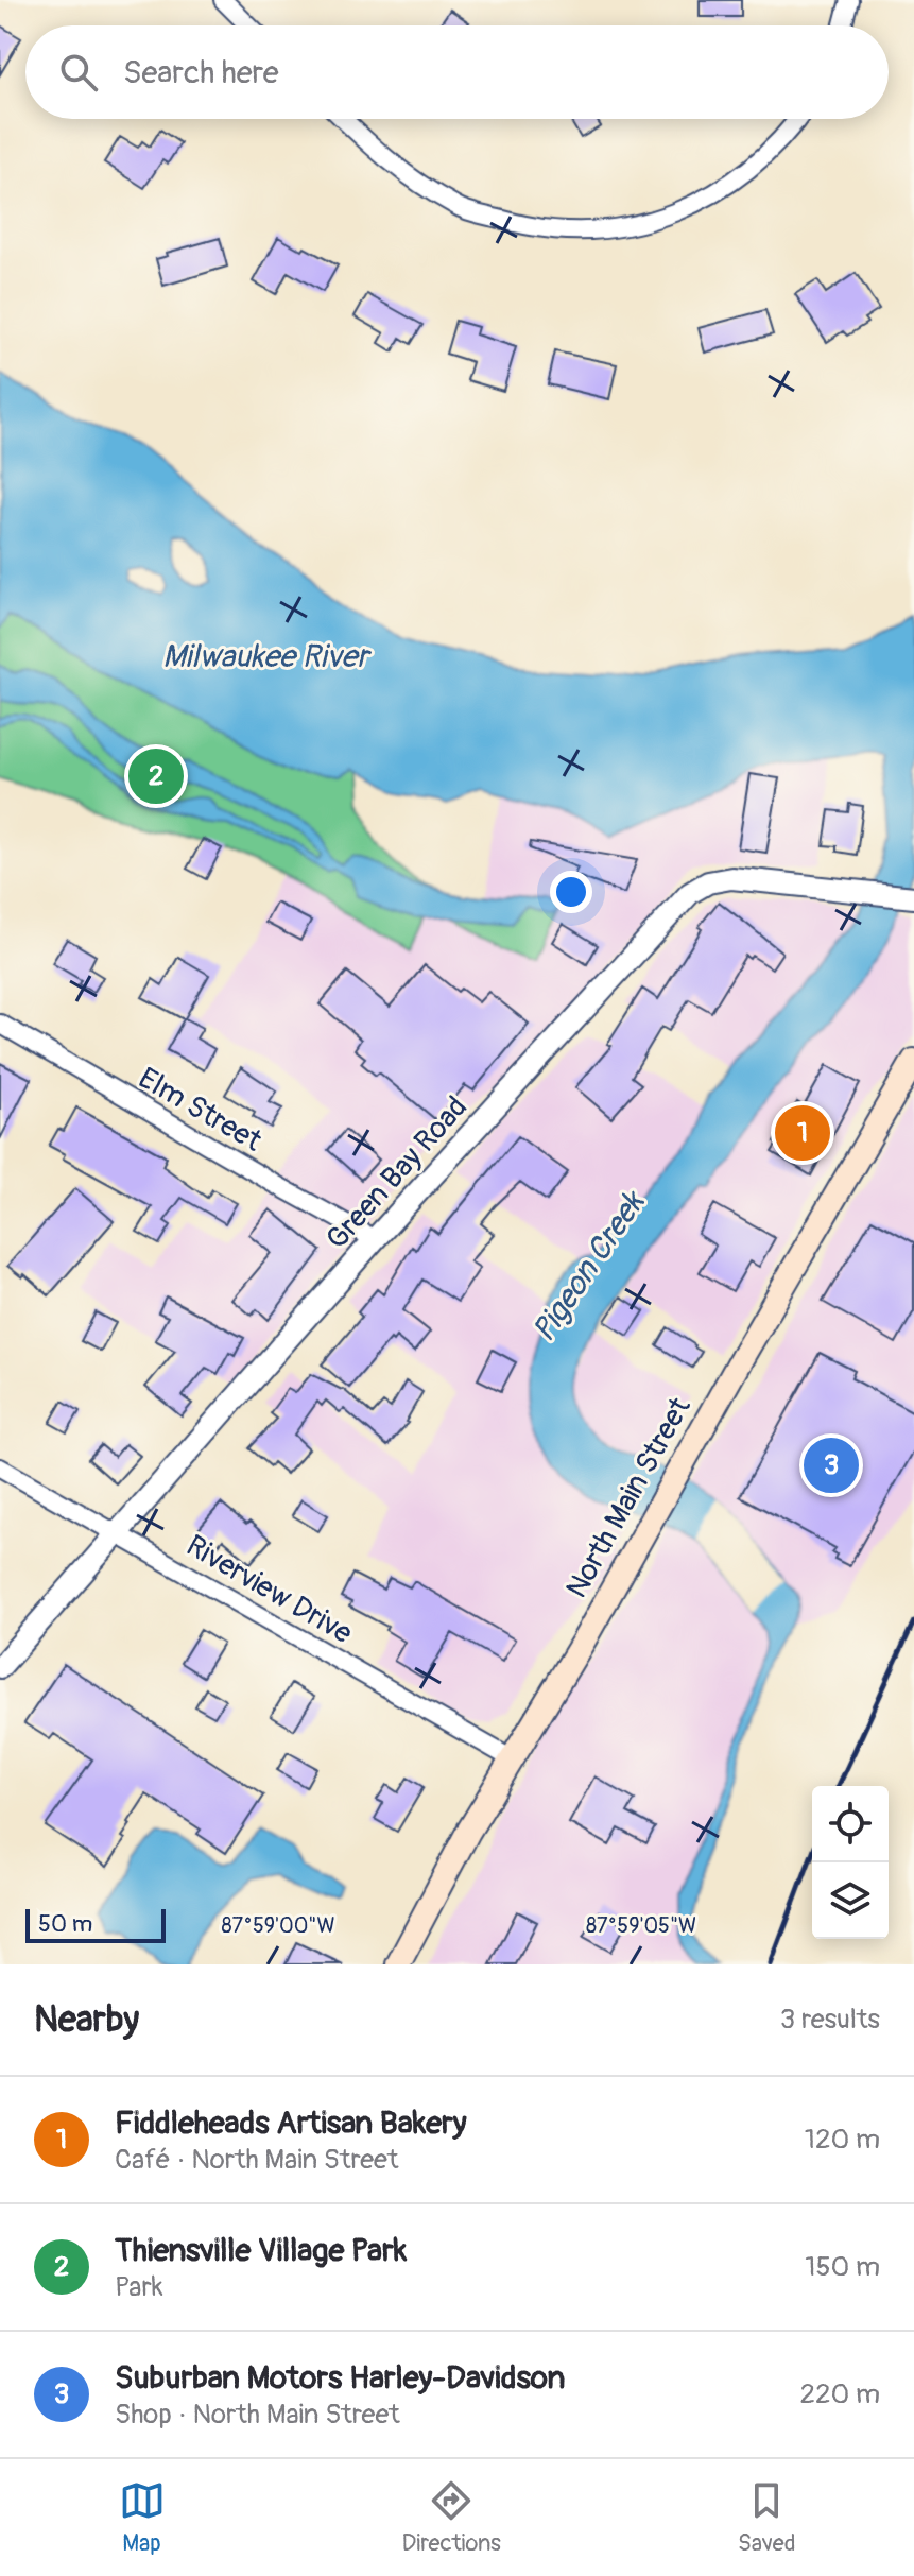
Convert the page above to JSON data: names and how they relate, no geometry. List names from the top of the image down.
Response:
{
  "streets": {
    "main road": ["North Main Street"],
    "street": ["Elm Street", "Green Bay Road", "Riverview Drive"]
  },
  "crossings": [
    ["Elm Street", "Green Bay Road"],
    ["Green Bay Road", "Riverview Drive"],
    ["North Main Street", "Riverview Drive"]
  ],
  "water": ["Milwaukee River", "Pigeon Creek"],
  "scale_bar": "50 m",
  "page": {
    "search": "Search here",
    "pins": ["2", "1", "3"],
    "scale": "50 m",
    "heading": ["Nearby", "3 results"],
    "list": [
      {
        "mark": "1",
        "name": "Fiddleheads Artisan Bakery",
        "note": "Café · North Main Street",
        "value": "120 m"
      },
      {
        "mark": "2",
        "name": "Thiensville Village Park",
        "note": "Park",
        "value": "150 m"
      },
      {
        "mark": "3",
        "name": "Suburban Motors Harley-Davidson",
        "note": "Shop · North Main Street",
        "value": "220 m"
      }
    ],
    "nav": ["Map", "Directions", "Saved"]
  },
  "coordinates": ["87°59'00\"W", "87°59'05\"W"]
}
